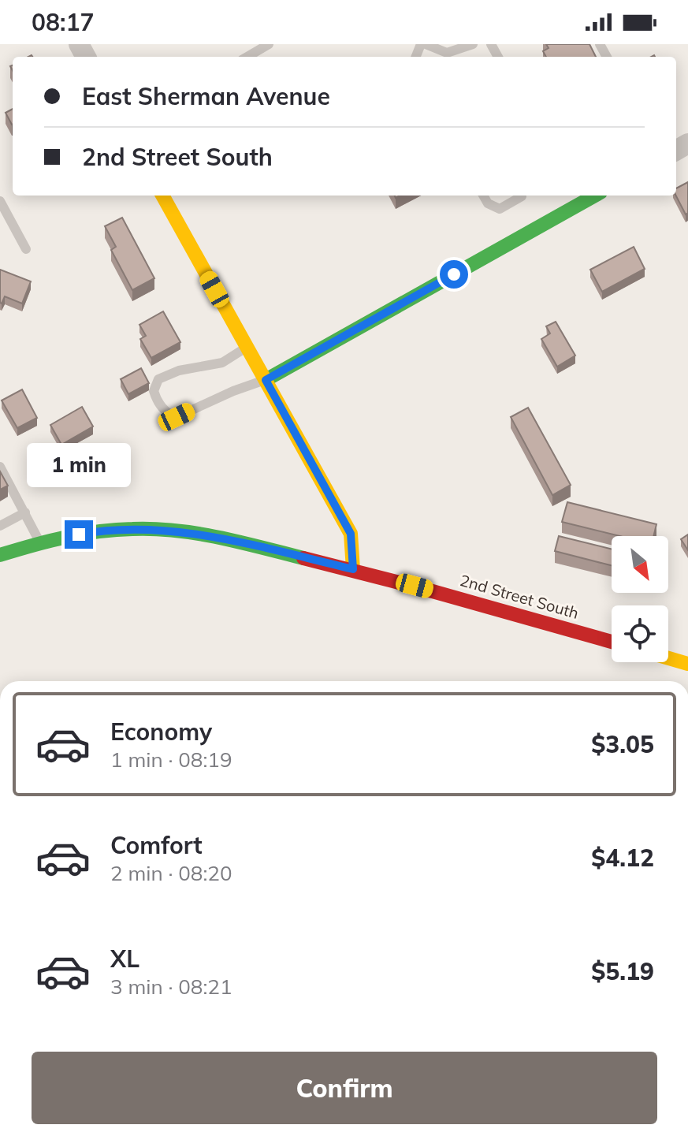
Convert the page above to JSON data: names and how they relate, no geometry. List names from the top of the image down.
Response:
{
  "streets": {
    "street": ["2nd Street South"]
  },
  "north": "bottom right",
  "page": {
    "status": "08:17",
    "banner": ["East Sherman Avenue", "2nd Street South"],
    "bubble": "1 min",
    "list": [
      {
        "name": "Economy",
        "note": "1 min · 08:19",
        "value": "$3.05"
      },
      {
        "name": "Comfort",
        "note": "2 min · 08:20",
        "value": "$4.12"
      },
      {
        "name": "XL",
        "note": "3 min · 08:21",
        "value": "$5.19"
      }
    ],
    "buttons": "Confirm"
  }
}
